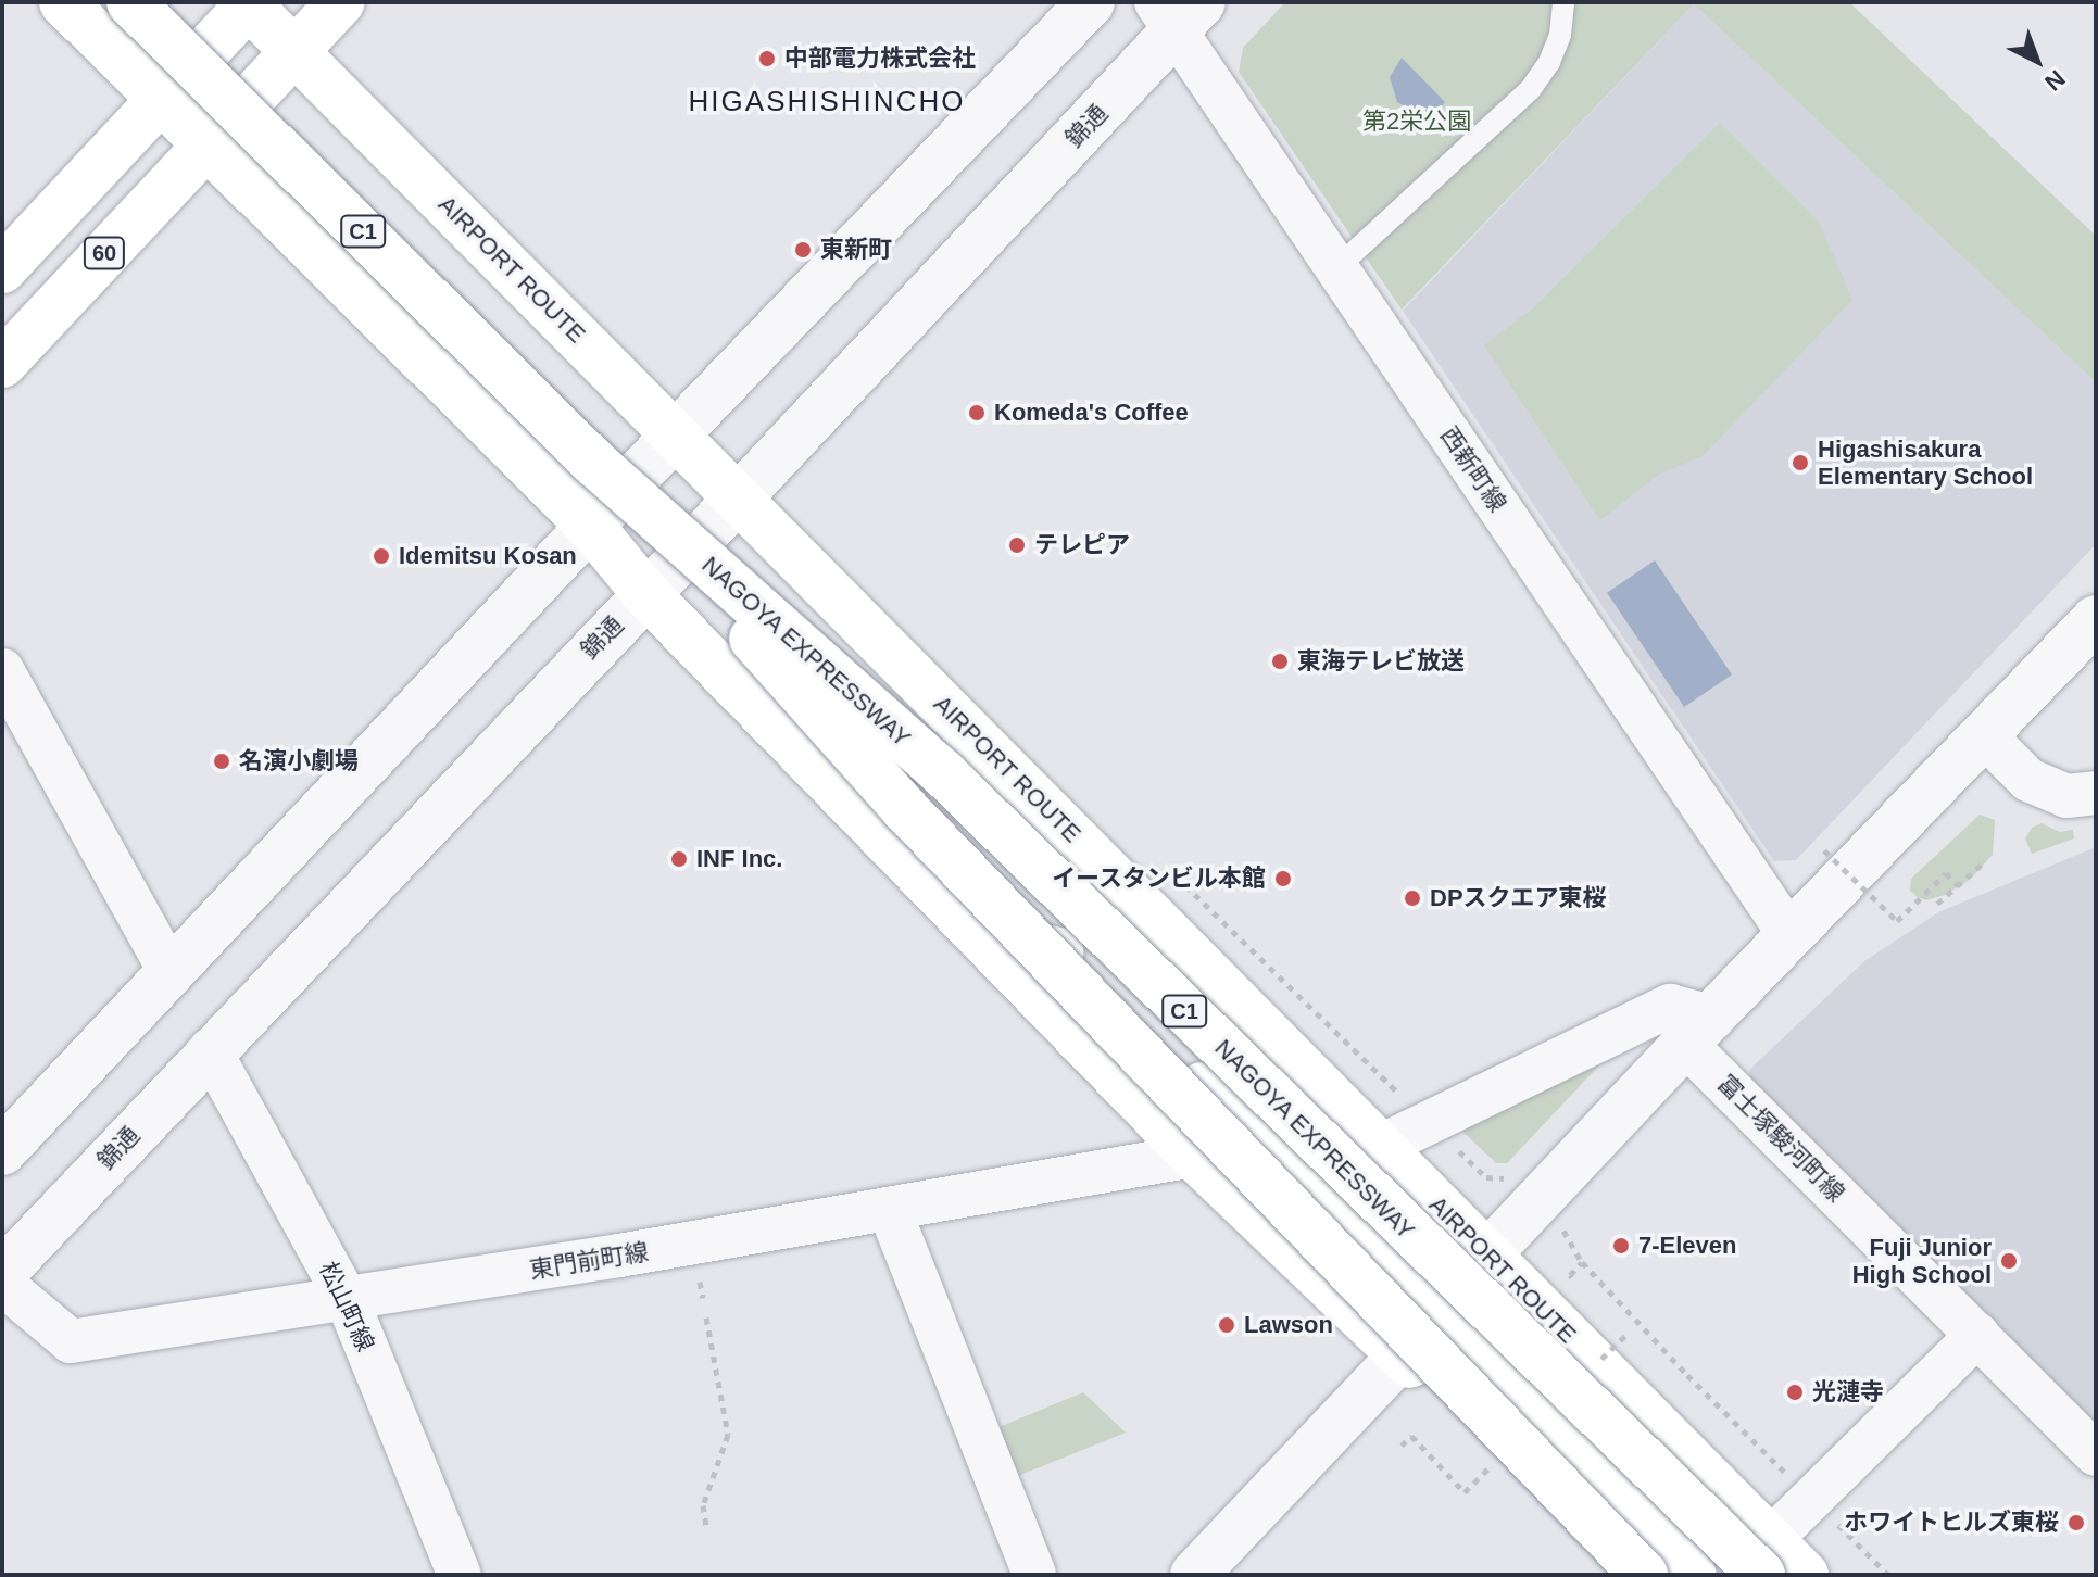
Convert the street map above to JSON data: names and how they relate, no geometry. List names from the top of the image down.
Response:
{
  "streets": {
    "main road": [
      "C1",
      "60",
      "AIRPORT ROUTE",
      "NAGOYA EXPRESSWAY"
    ],
    "street": [
      "錦通",
      "西新町線",
      "富士塚駿河町線",
      "東門前町線",
      "松山町線"
    ]
  },
  "crossings": [
    ["錦通", "AIRPORT ROUTE"],
    ["錦通", "西新町線"],
    ["錦通", "松山町線"],
    ["60", "AIRPORT ROUTE"],
    ["AIRPORT ROUTE", "NAGOYA EXPRESSWAY"],
    ["東門前町線", "松山町線"]
  ],
  "districts": ["HIGASHISHINCHO"],
  "parks": ["第2栄公園"],
  "places": [
    "中部電力株式会社",
    "東新町",
    "Komeda's Coffee",
    "Higashisakura Elementary School",
    "テレピア",
    "Idemitsu Kosan",
    "東海テレビ放送",
    "名演小劇場",
    "INF Inc.",
    "イースタンビル本館",
    "DPスクエア東桜",
    "7-Eleven",
    "Fuji Junior High School",
    "Lawson",
    "光漣寺",
    "ホワイトヒルズ東桜"
  ],
  "north": "bottom right"
}
